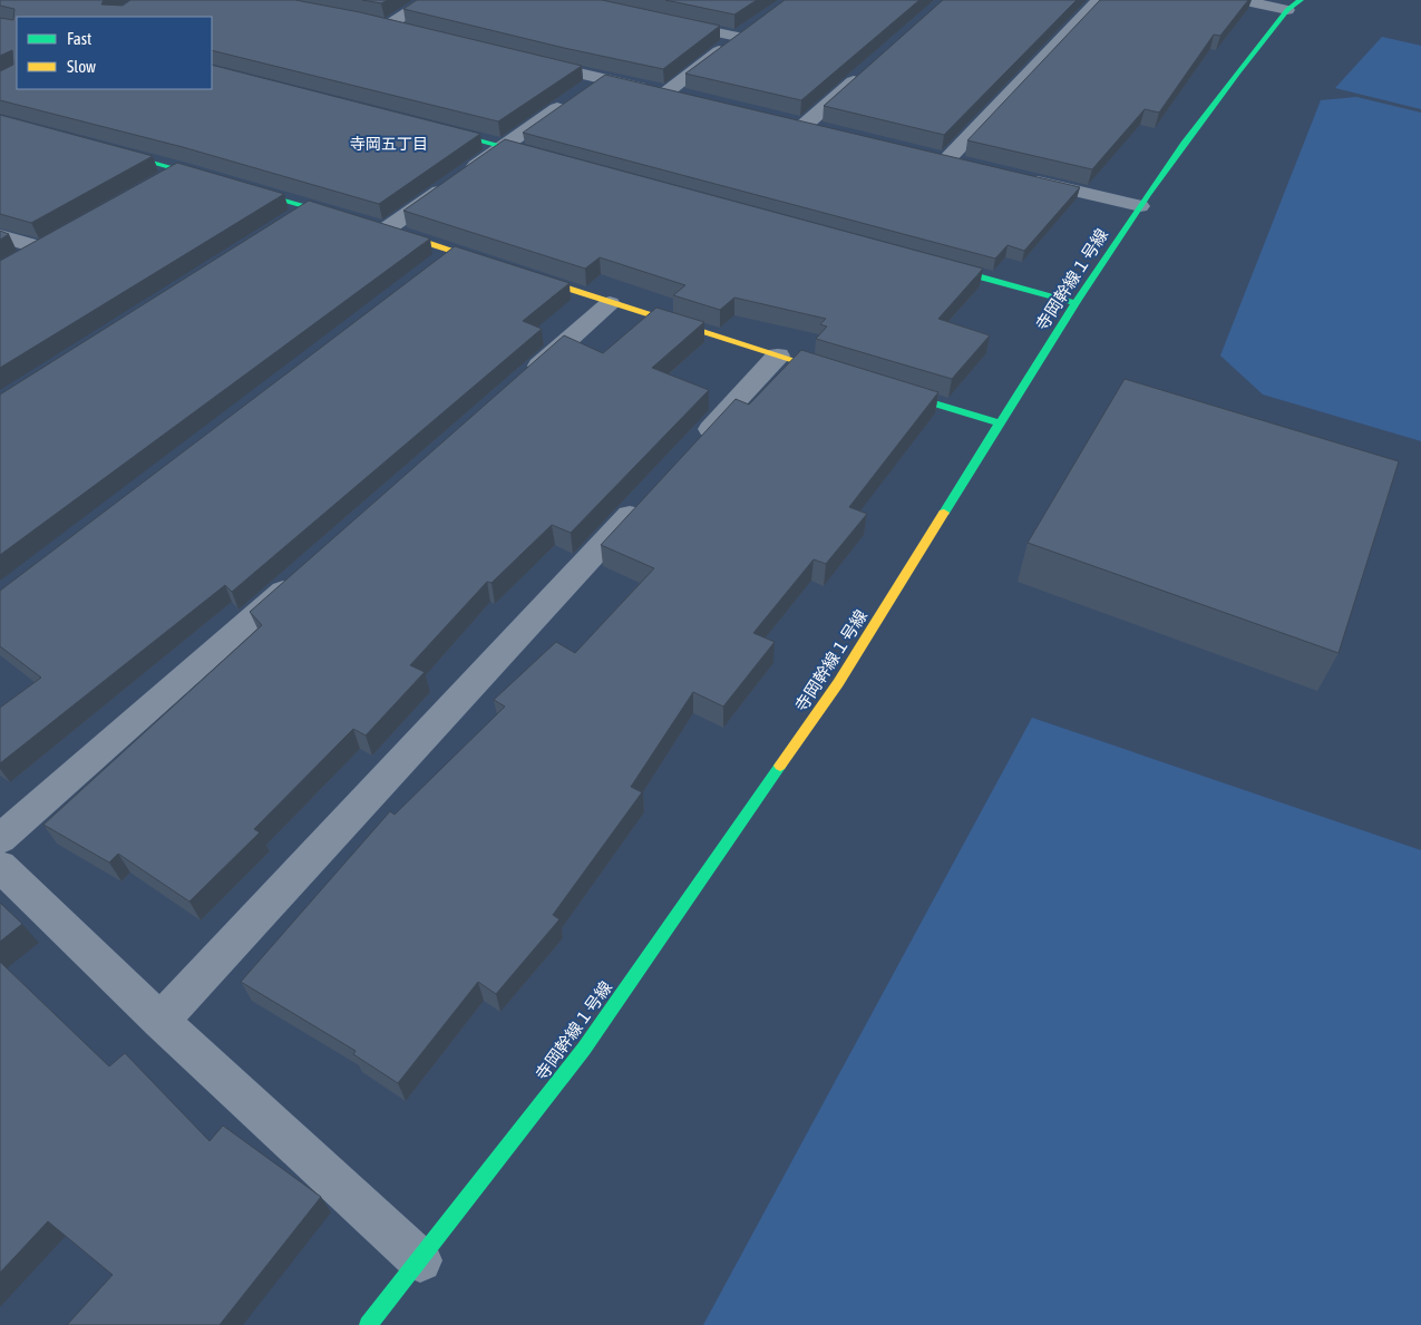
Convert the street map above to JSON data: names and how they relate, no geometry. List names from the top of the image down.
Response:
{
  "streets": {
    "street": ["寺岡幹線１号線"]
  },
  "districts": ["寺岡五丁目"],
  "legend": ["Fast", "Slow"]
}
